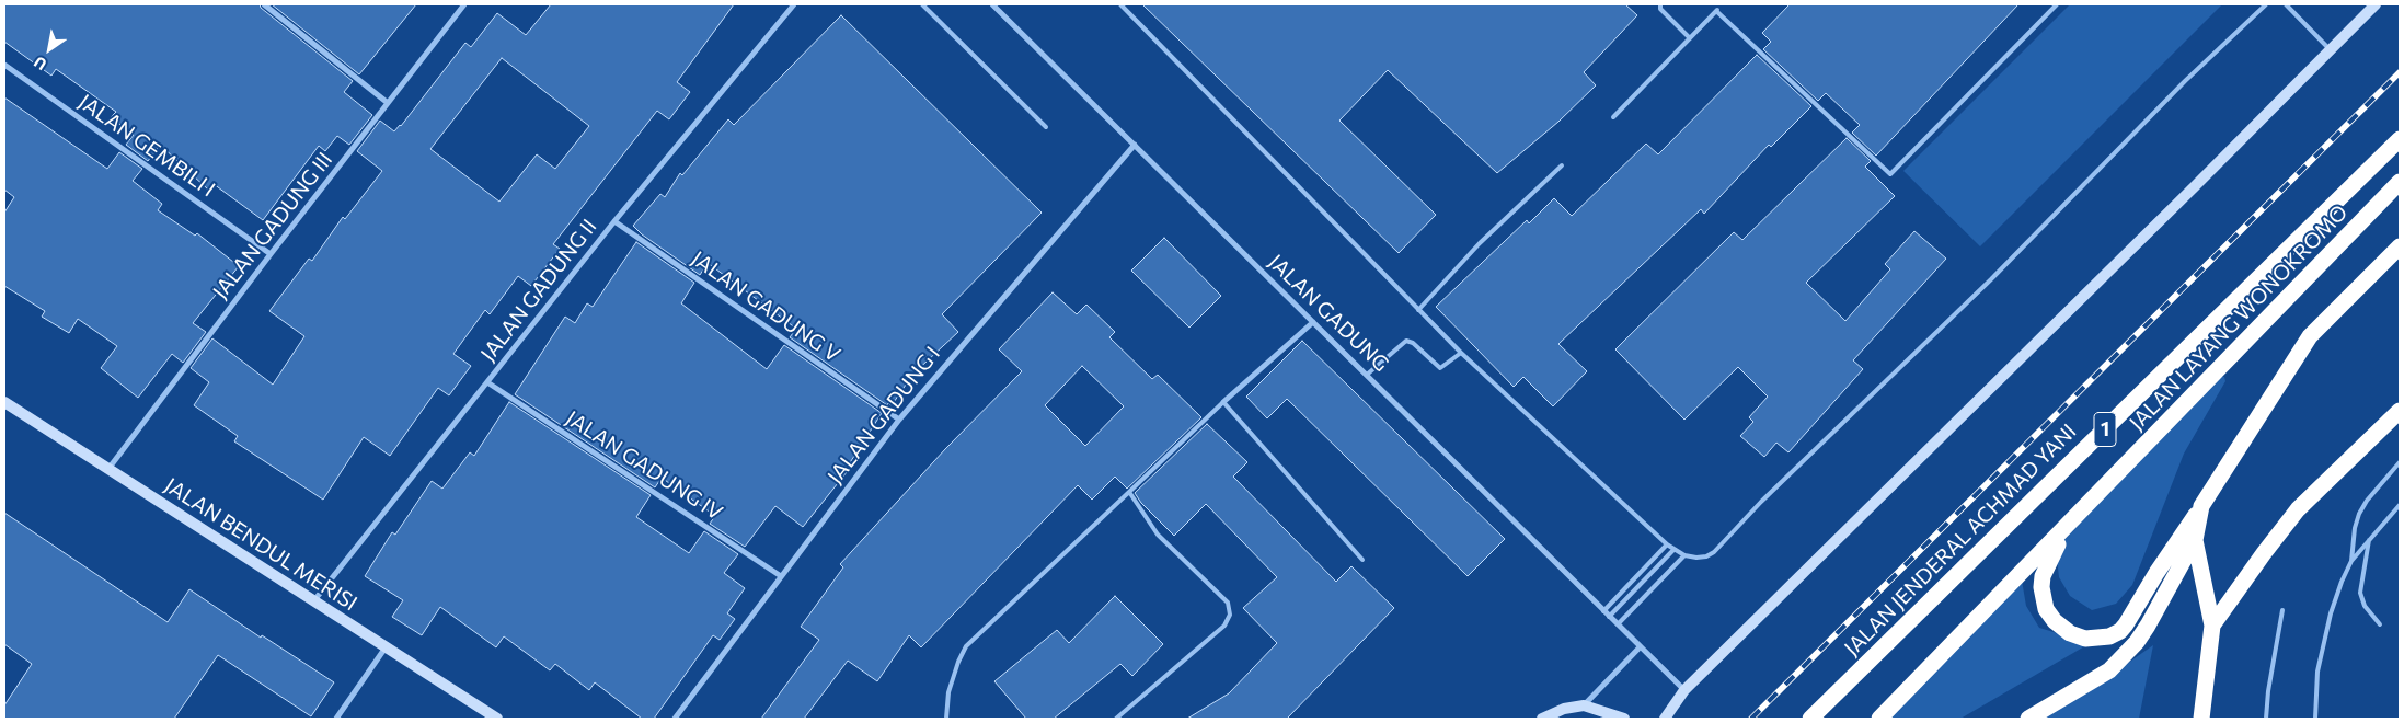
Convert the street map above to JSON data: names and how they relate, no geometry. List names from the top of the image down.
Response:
{
  "streets": {
    "highway": ["JALAN LAYANG WONOKROMO", "1", "JALAN JENDERAL ACHMAD YANI"],
    "street": [
      "JALAN GEMBILI I",
      "JALAN GADUNG III",
      "JALAN GADUNG II",
      "JALAN GADUNG V",
      "JALAN GADUNG",
      "JALAN GADUNG I",
      "JALAN GADUNG IV",
      "JALAN BENDUL MERISI"
    ]
  },
  "crossings": [
    ["JALAN GEMBILI I", "JALAN GADUNG III"],
    ["JALAN GADUNG III", "JALAN BENDUL MERISI"],
    ["JALAN GADUNG II", "JALAN GADUNG V"],
    ["JALAN GADUNG II", "JALAN GADUNG IV"],
    ["JALAN GADUNG II", "JALAN BENDUL MERISI"],
    ["JALAN GADUNG V", "JALAN GADUNG I"],
    ["JALAN GADUNG", "JALAN GADUNG I"],
    ["JALAN GADUNG I", "JALAN GADUNG IV"]
  ],
  "north": "bottom left"
}
